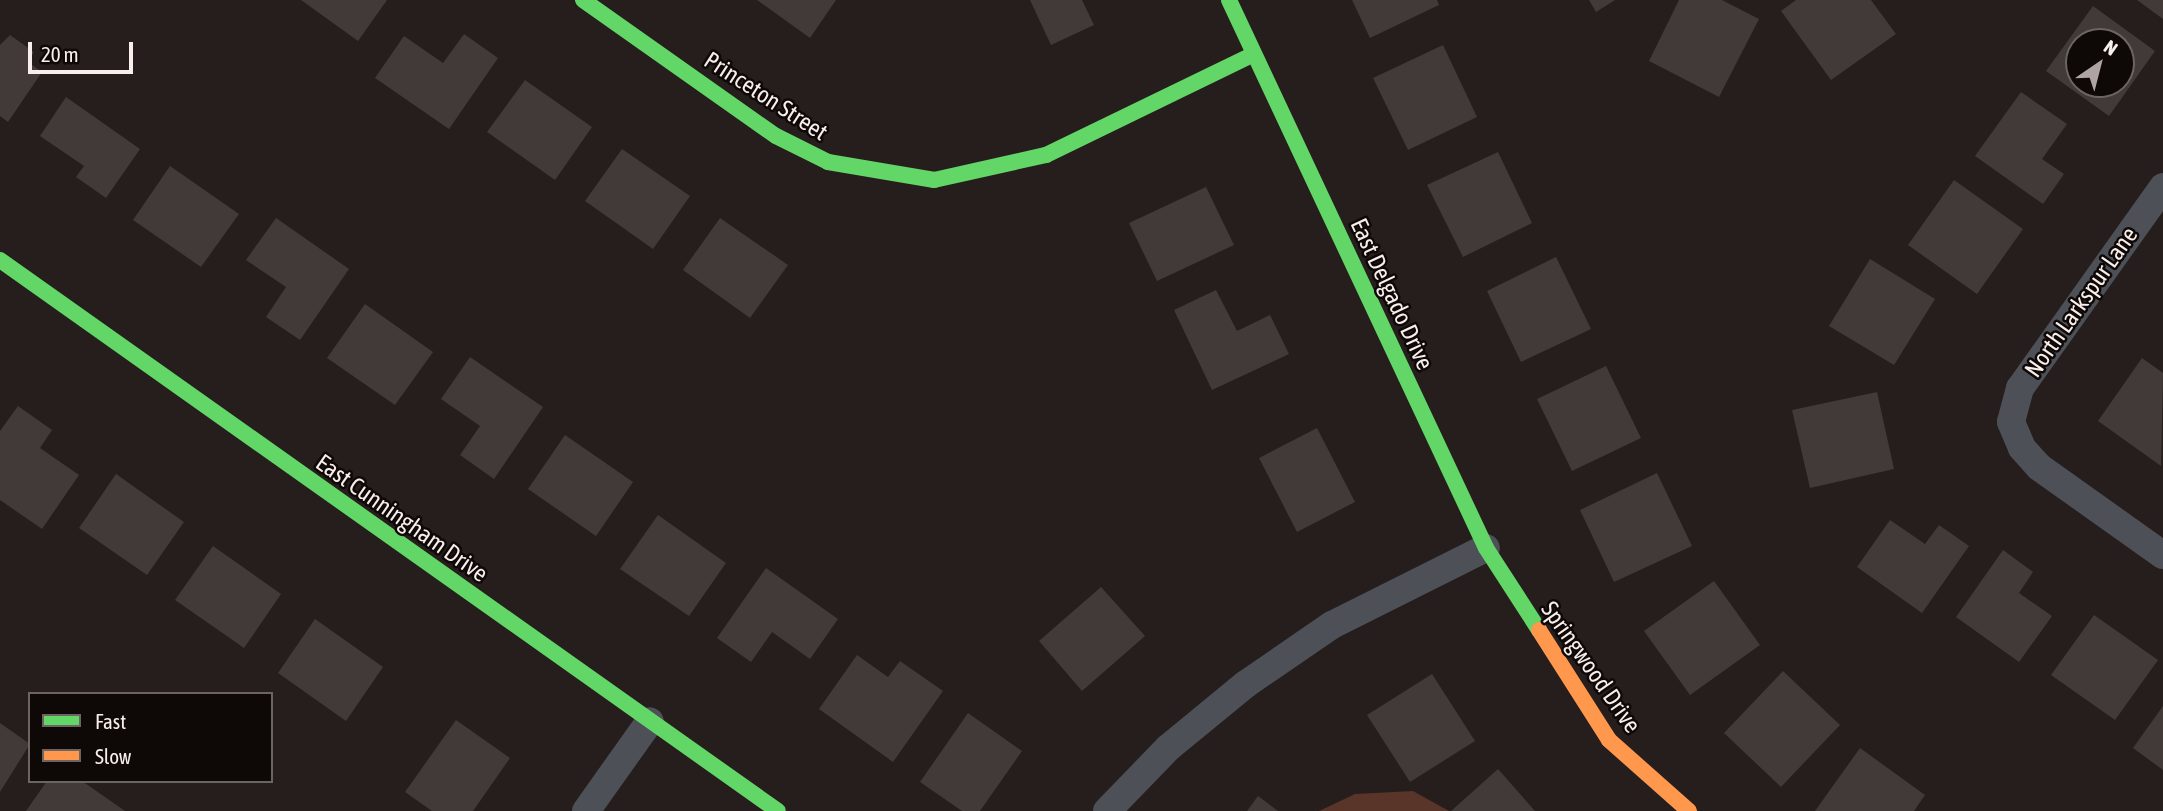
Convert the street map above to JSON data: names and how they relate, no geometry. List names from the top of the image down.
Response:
{
  "streets": {
    "street": [
      "Princeton Street",
      "East Delgado Drive",
      "North Larkspur Lane",
      "East Cunningham Drive",
      "Springwood Drive"
    ]
  },
  "crossings": [
    ["Princeton Street", "East Delgado Drive"],
    ["East Delgado Drive", "Springwood Drive"]
  ],
  "legend": ["Fast", "Slow"],
  "scale_bar": "20 m",
  "north": "top right"
}
